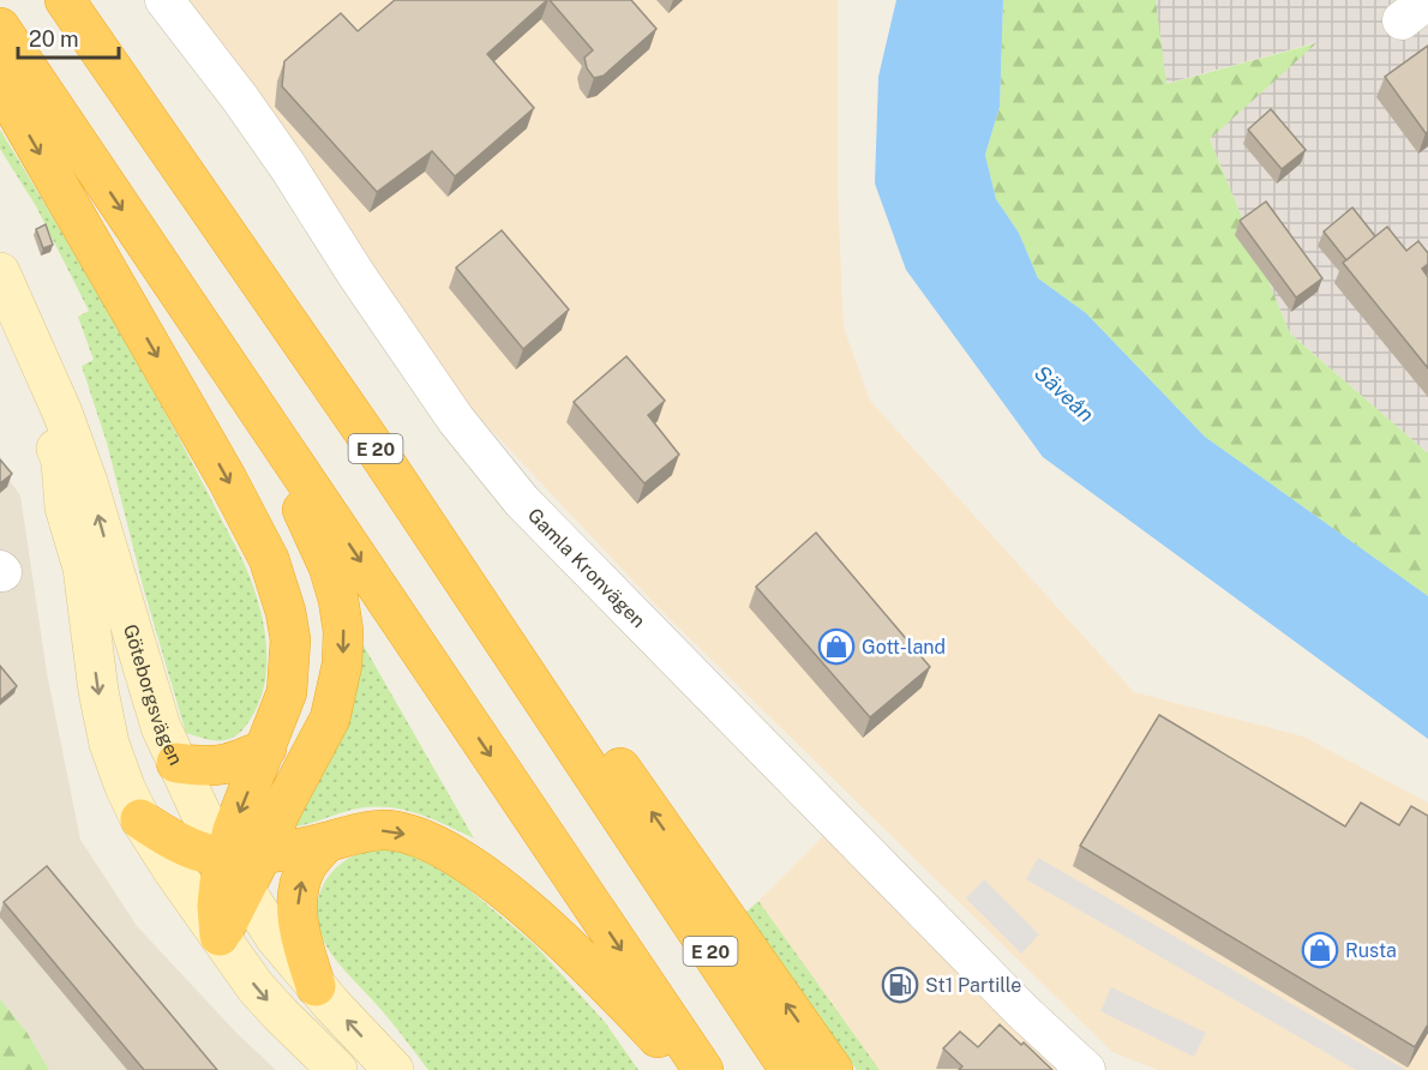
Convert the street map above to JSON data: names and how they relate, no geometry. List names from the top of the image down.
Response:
{
  "streets": {
    "highway": ["E 20"],
    "street": ["Gamla Kronvägen", "Göteborgsvägen"]
  },
  "water": ["Säveån"],
  "places": {
    "shop": ["Gott-land", "Rusta"],
    "fuel station": ["St1 Partille"]
  },
  "scale_bar": "20 m"
}
